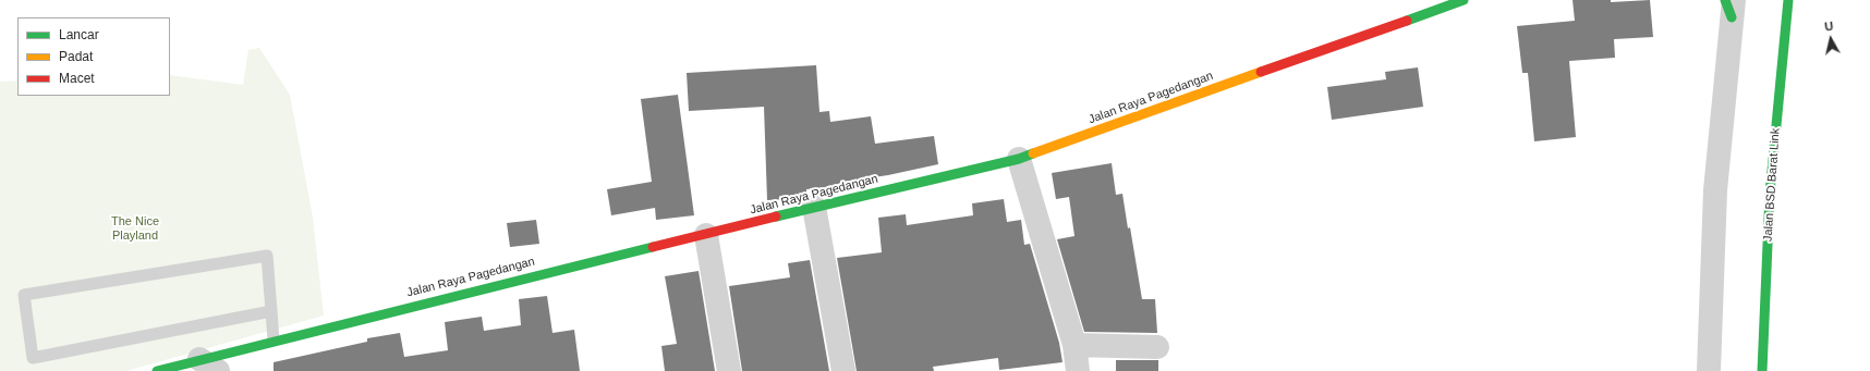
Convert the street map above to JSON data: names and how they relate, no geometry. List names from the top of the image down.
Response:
{
  "streets": {
    "street": ["Jalan Raya Pagedangan", "Jalan BSD Barat Link"]
  },
  "parks": ["The Nice Playland"],
  "legend": ["Lancar", "Padat", "Macet"],
  "north": "top"
}
